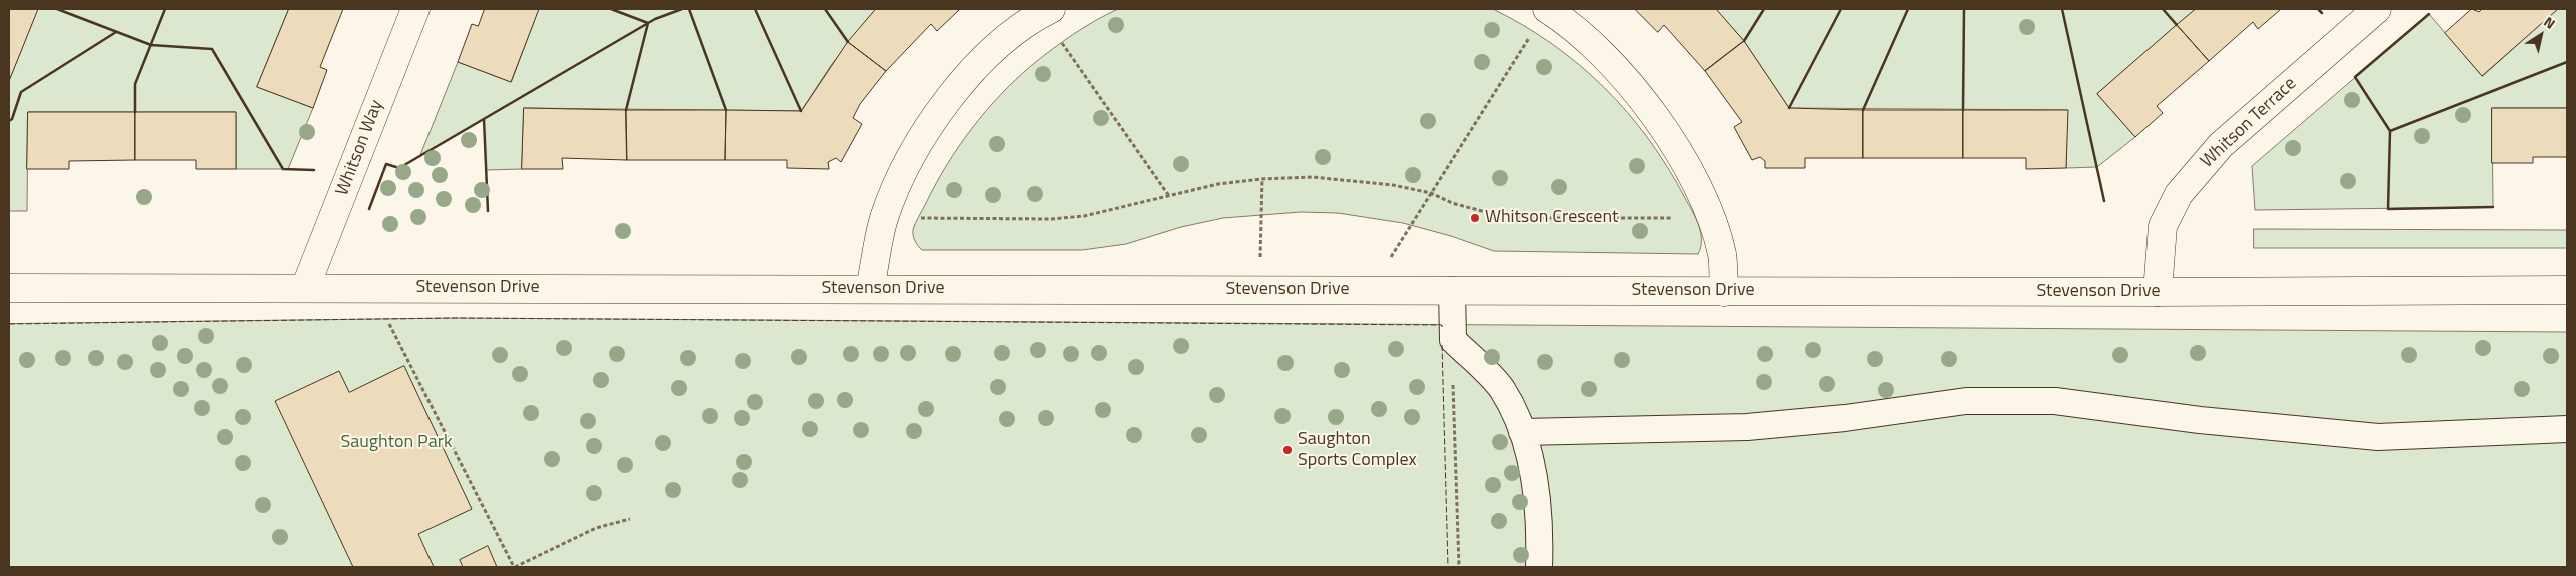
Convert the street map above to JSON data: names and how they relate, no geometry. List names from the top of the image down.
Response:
{
  "streets": {
    "street": ["Whitson Terrace", "Whitson Way", "Stevenson Drive"]
  },
  "crossings": [
    ["Whitson Terrace", "Stevenson Drive"],
    ["Whitson Way", "Stevenson Drive"]
  ],
  "parks": ["Saughton Park"],
  "places": ["Whitson Crescent", "Saughton Sports Complex"],
  "north": "top right"
}
